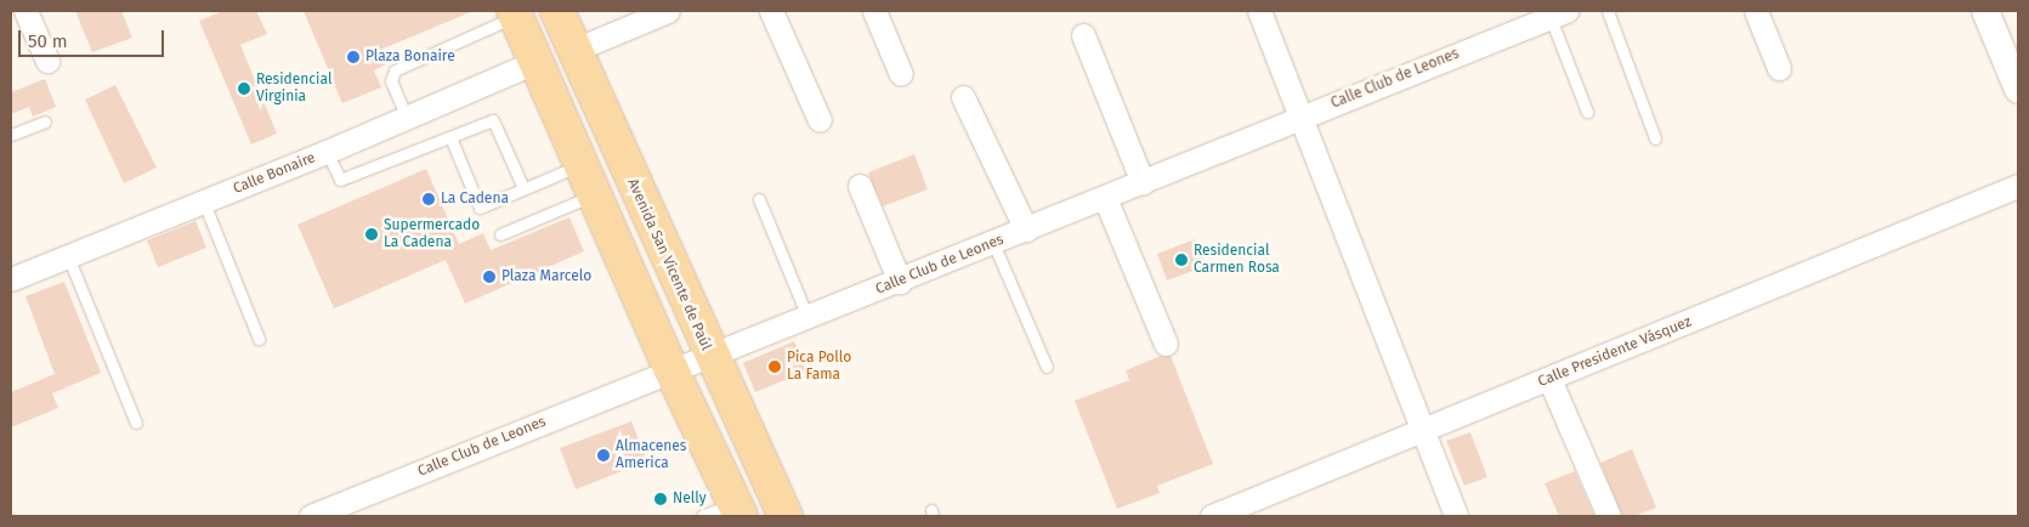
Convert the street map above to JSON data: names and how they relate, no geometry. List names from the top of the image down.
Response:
{
  "streets": {
    "main road": ["Avenida San Vicente de Paúl"],
    "street": ["Calle Club de Leones", "Calle Bonaire", "Calle Presidente Vásquez"]
  },
  "crossings": [
    ["Calle Club de Leones", "Avenida San Vicente de Paúl"]
  ],
  "places": [
    "Plaza Bonaire",
    "Residencial Virginia",
    "La Cadena",
    "Supermercado La Cadena",
    "Residencial Carmen Rosa",
    "Plaza Marcelo",
    "Pica Pollo La Fama",
    "Almacenes America",
    "Nelly"
  ],
  "scale_bar": "50 m"
}
